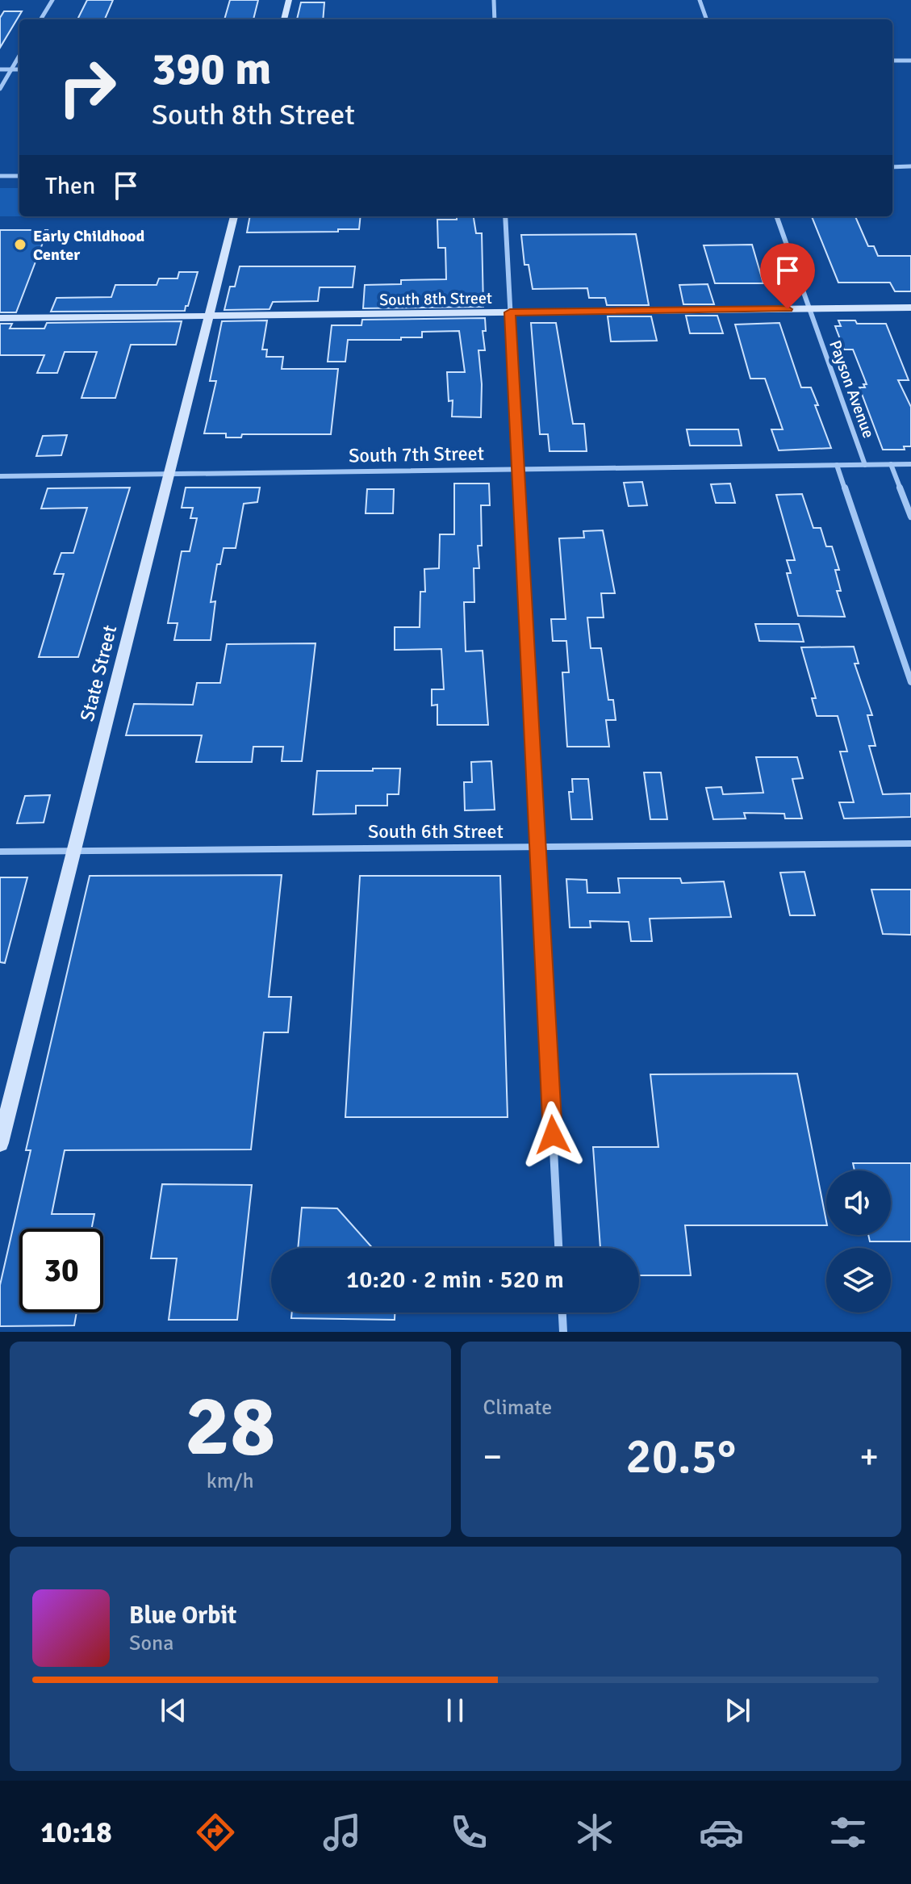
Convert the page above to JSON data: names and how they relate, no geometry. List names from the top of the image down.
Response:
{
  "streets": {
    "street": [
      "South 8th Street",
      "Payson Avenue",
      "South 7th Street",
      "State Street",
      "South 6th Street"
    ]
  },
  "crossings": [
    ["South 8th Street", "Payson Avenue"],
    ["South 8th Street", "State Street"],
    ["Payson Avenue", "South 7th Street"],
    ["South 7th Street", "State Street"],
    ["State Street", "South 6th Street"]
  ],
  "places": ["Early Childhood Center"],
  "page": {
    "turn": ["390 m", "South 8th Street"],
    "then": "Then",
    "limit": "30",
    "trip": "10:20 · 2 min · 520 m",
    "tile": [
      ["28", "km/h"],
      "Climate"
    ],
    "heat": ["−", "20.5°", "+"],
    "song": ["Blue Orbit", "Sona"],
    "tabs": "10:18"
  }
}
